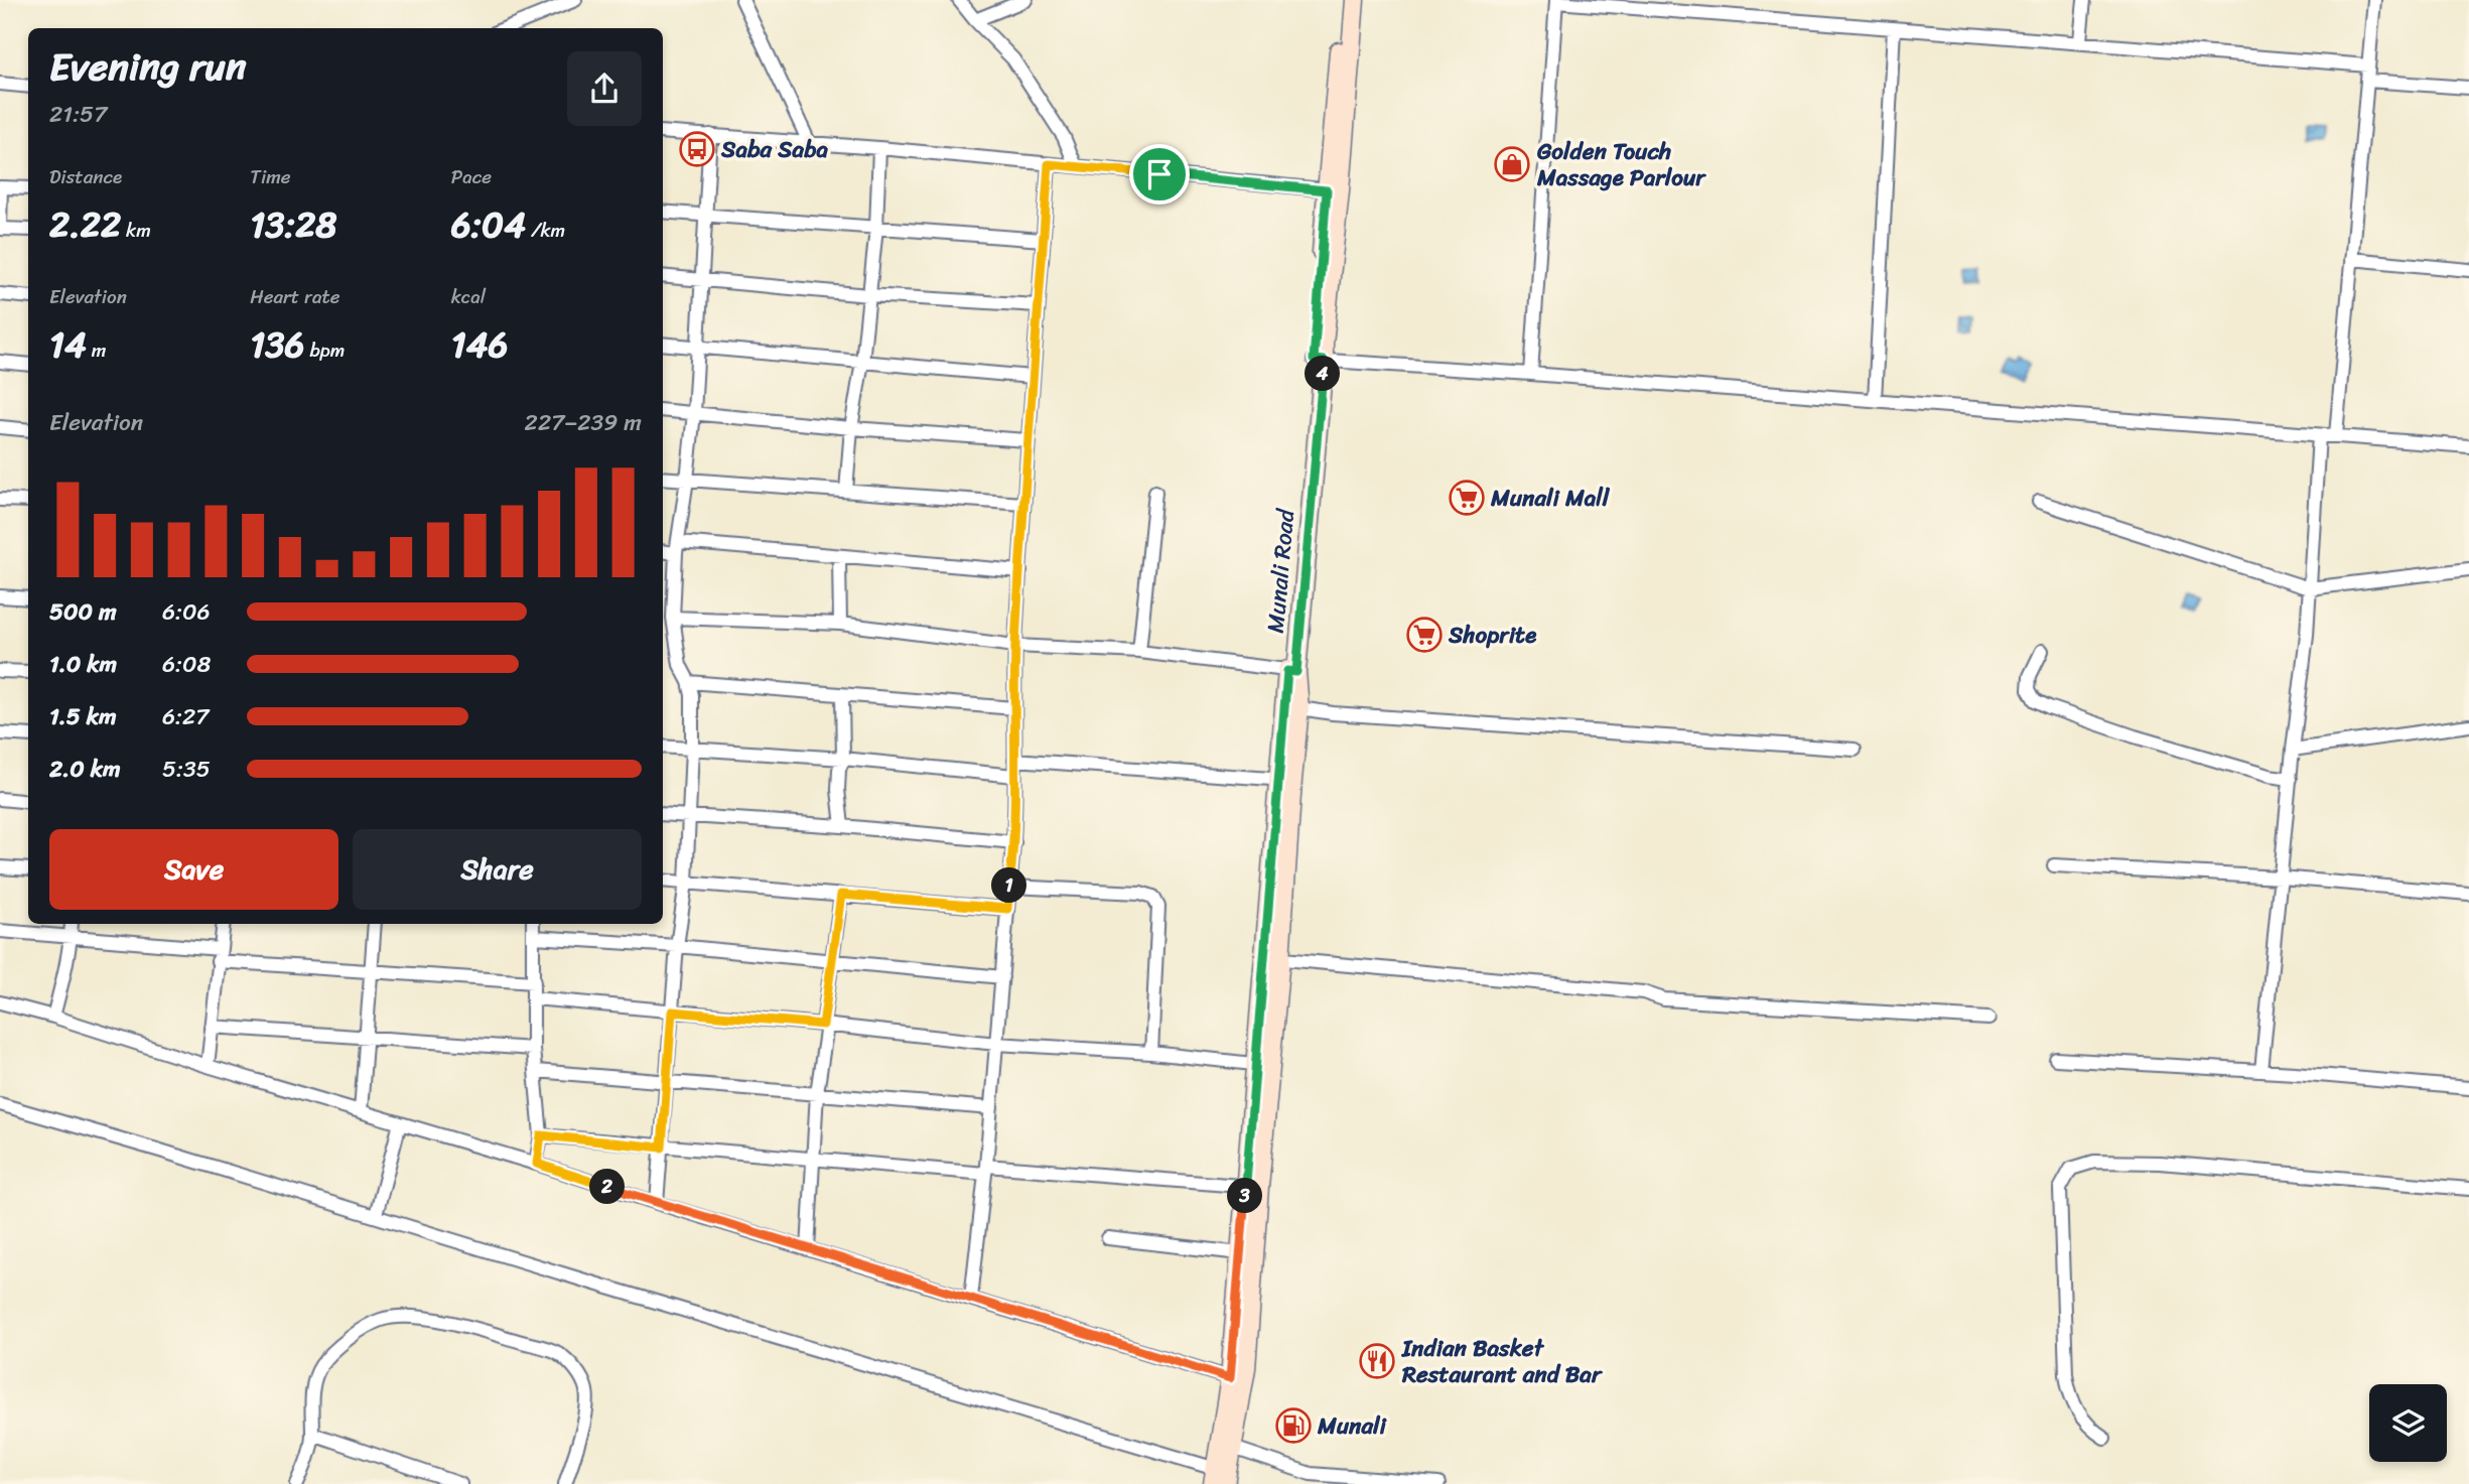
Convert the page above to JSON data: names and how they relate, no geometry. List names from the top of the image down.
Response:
{
  "streets": {
    "main road": ["Munali Road"]
  },
  "places": {
    "bus stop": ["Saba Saba"],
    "shop": ["Golden Touch Massage Parlour"],
    "supermarket": ["Munali Mall", "Shoprite"],
    "restaurant": ["Indian Basket Restaurant and Bar"],
    "fuel station": ["Munali"]
  },
  "page": {
    "heading": ["Evening run", "21:57"],
    "stats": [
      ["Distance", "2.22 km"],
      ["Time", "13:28"],
      ["Pace", "6:04 /km"],
      ["Elevation", "14 m"],
      ["Heart rate", "136 bpm"],
      ["kcal", "146"]
    ],
    "pins": [
      "4",
      "1",
      "2",
      "3"
    ],
    "chart": ["Elevation", "227–239 m"],
    "list": [
      {
        "name": "500 m",
        "note": "6:06"
      },
      {
        "name": "1.0 km",
        "note": "6:08"
      },
      {
        "name": "1.5 km",
        "note": "6:27"
      },
      {
        "name": "2.0 km",
        "note": "5:35"
      }
    ],
    "buttons": ["Save", "Share"]
  }
}
